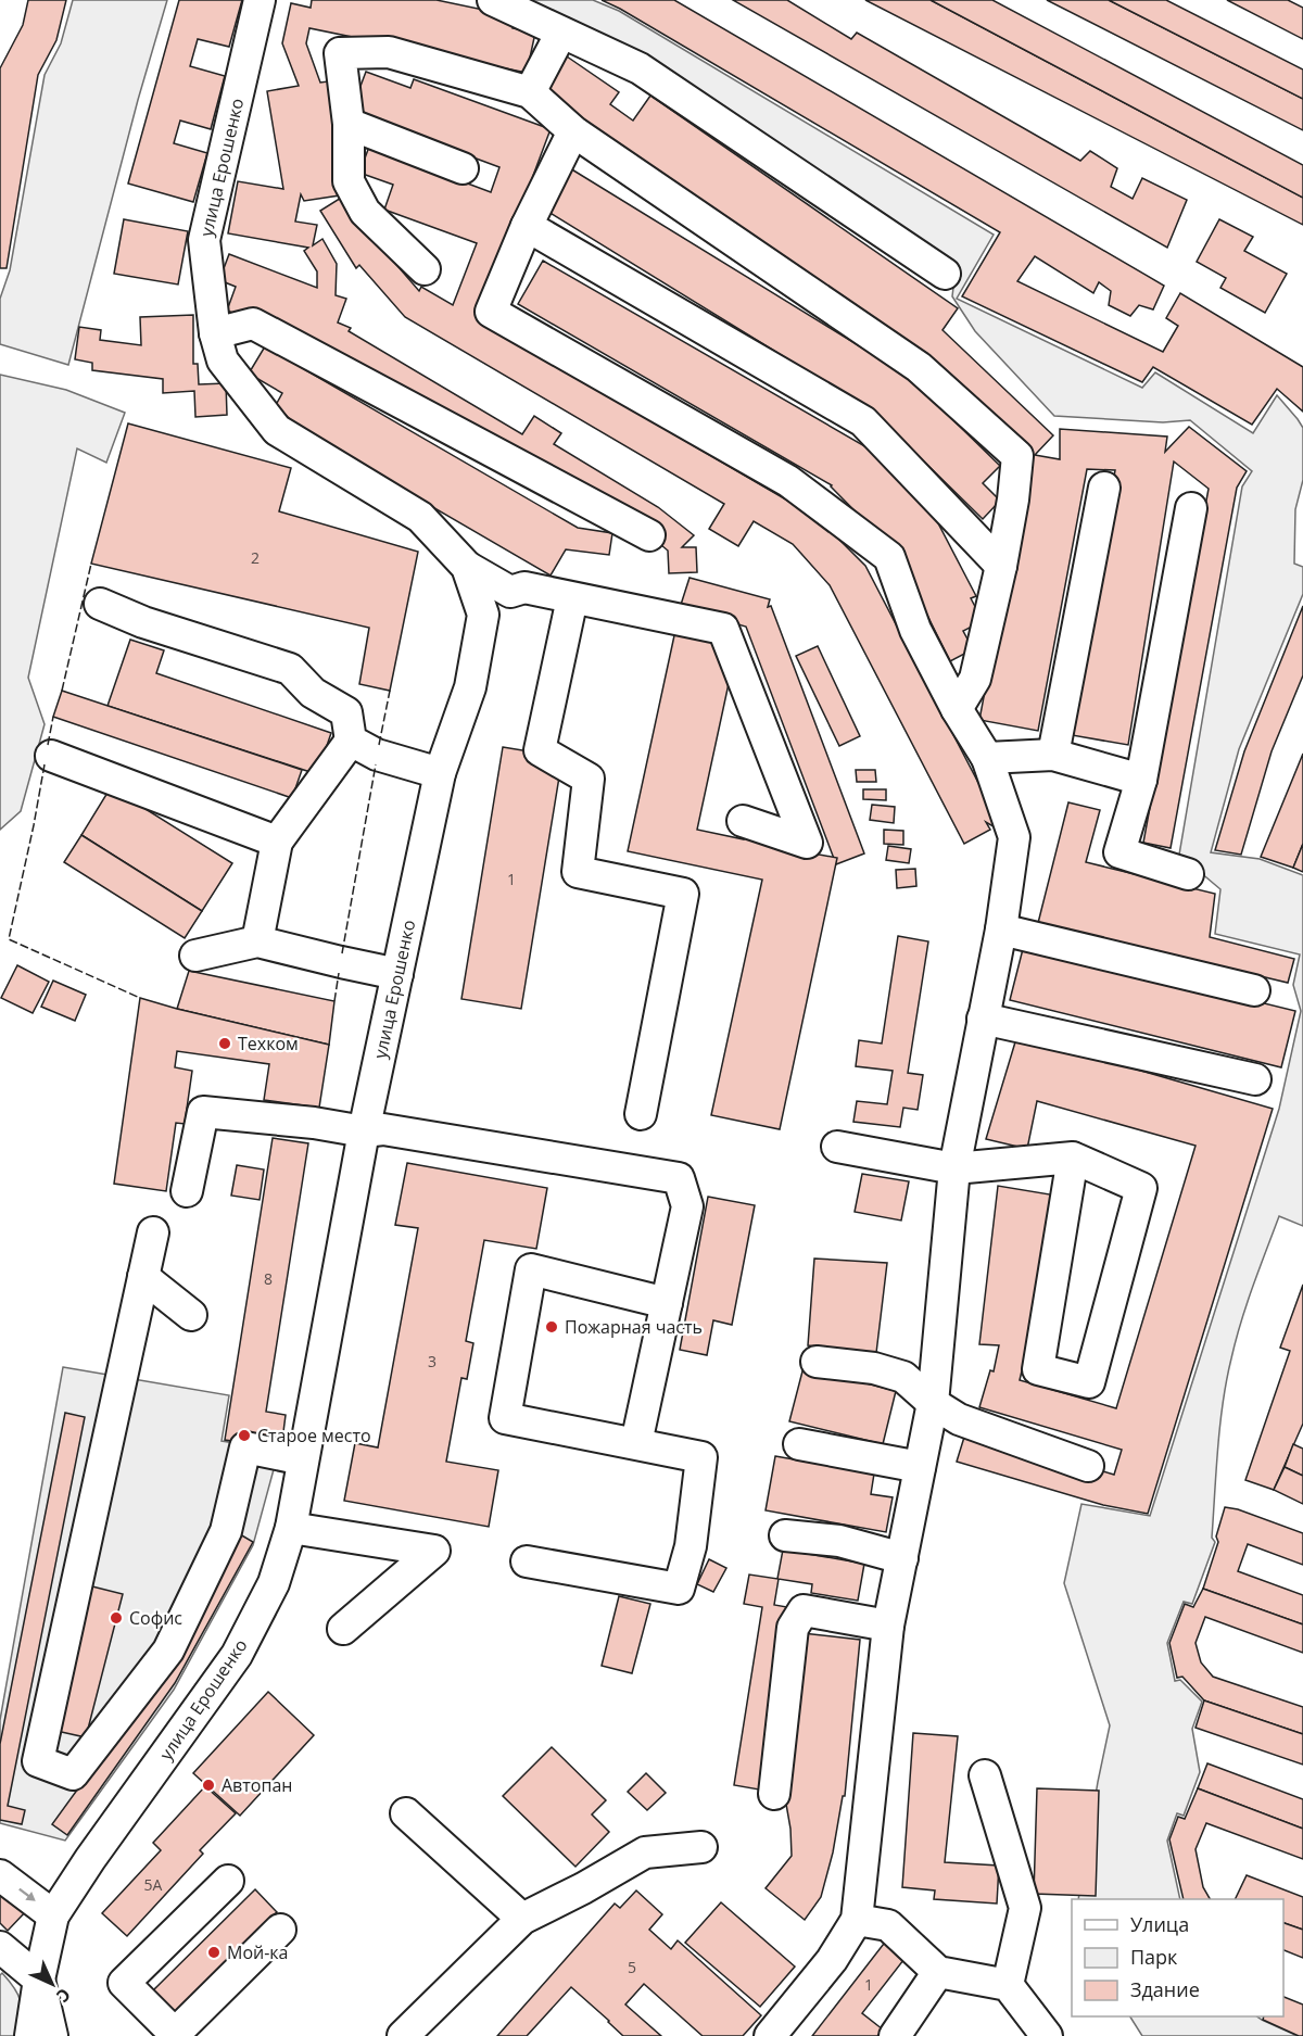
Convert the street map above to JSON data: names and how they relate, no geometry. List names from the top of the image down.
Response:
{
  "streets": {
    "street": ["улица Ерошенко"]
  },
  "places": [
    "Техком",
    "Пожарная часть",
    "Старое место",
    "Софис",
    "Автопан",
    "Мой-ка"
  ],
  "house_numbers": [
    "2",
    "1",
    "8",
    "3",
    "5А",
    "5",
    "1"
  ],
  "legend": ["Улица", "Парк", "Здание"],
  "north": "bottom right"
}
